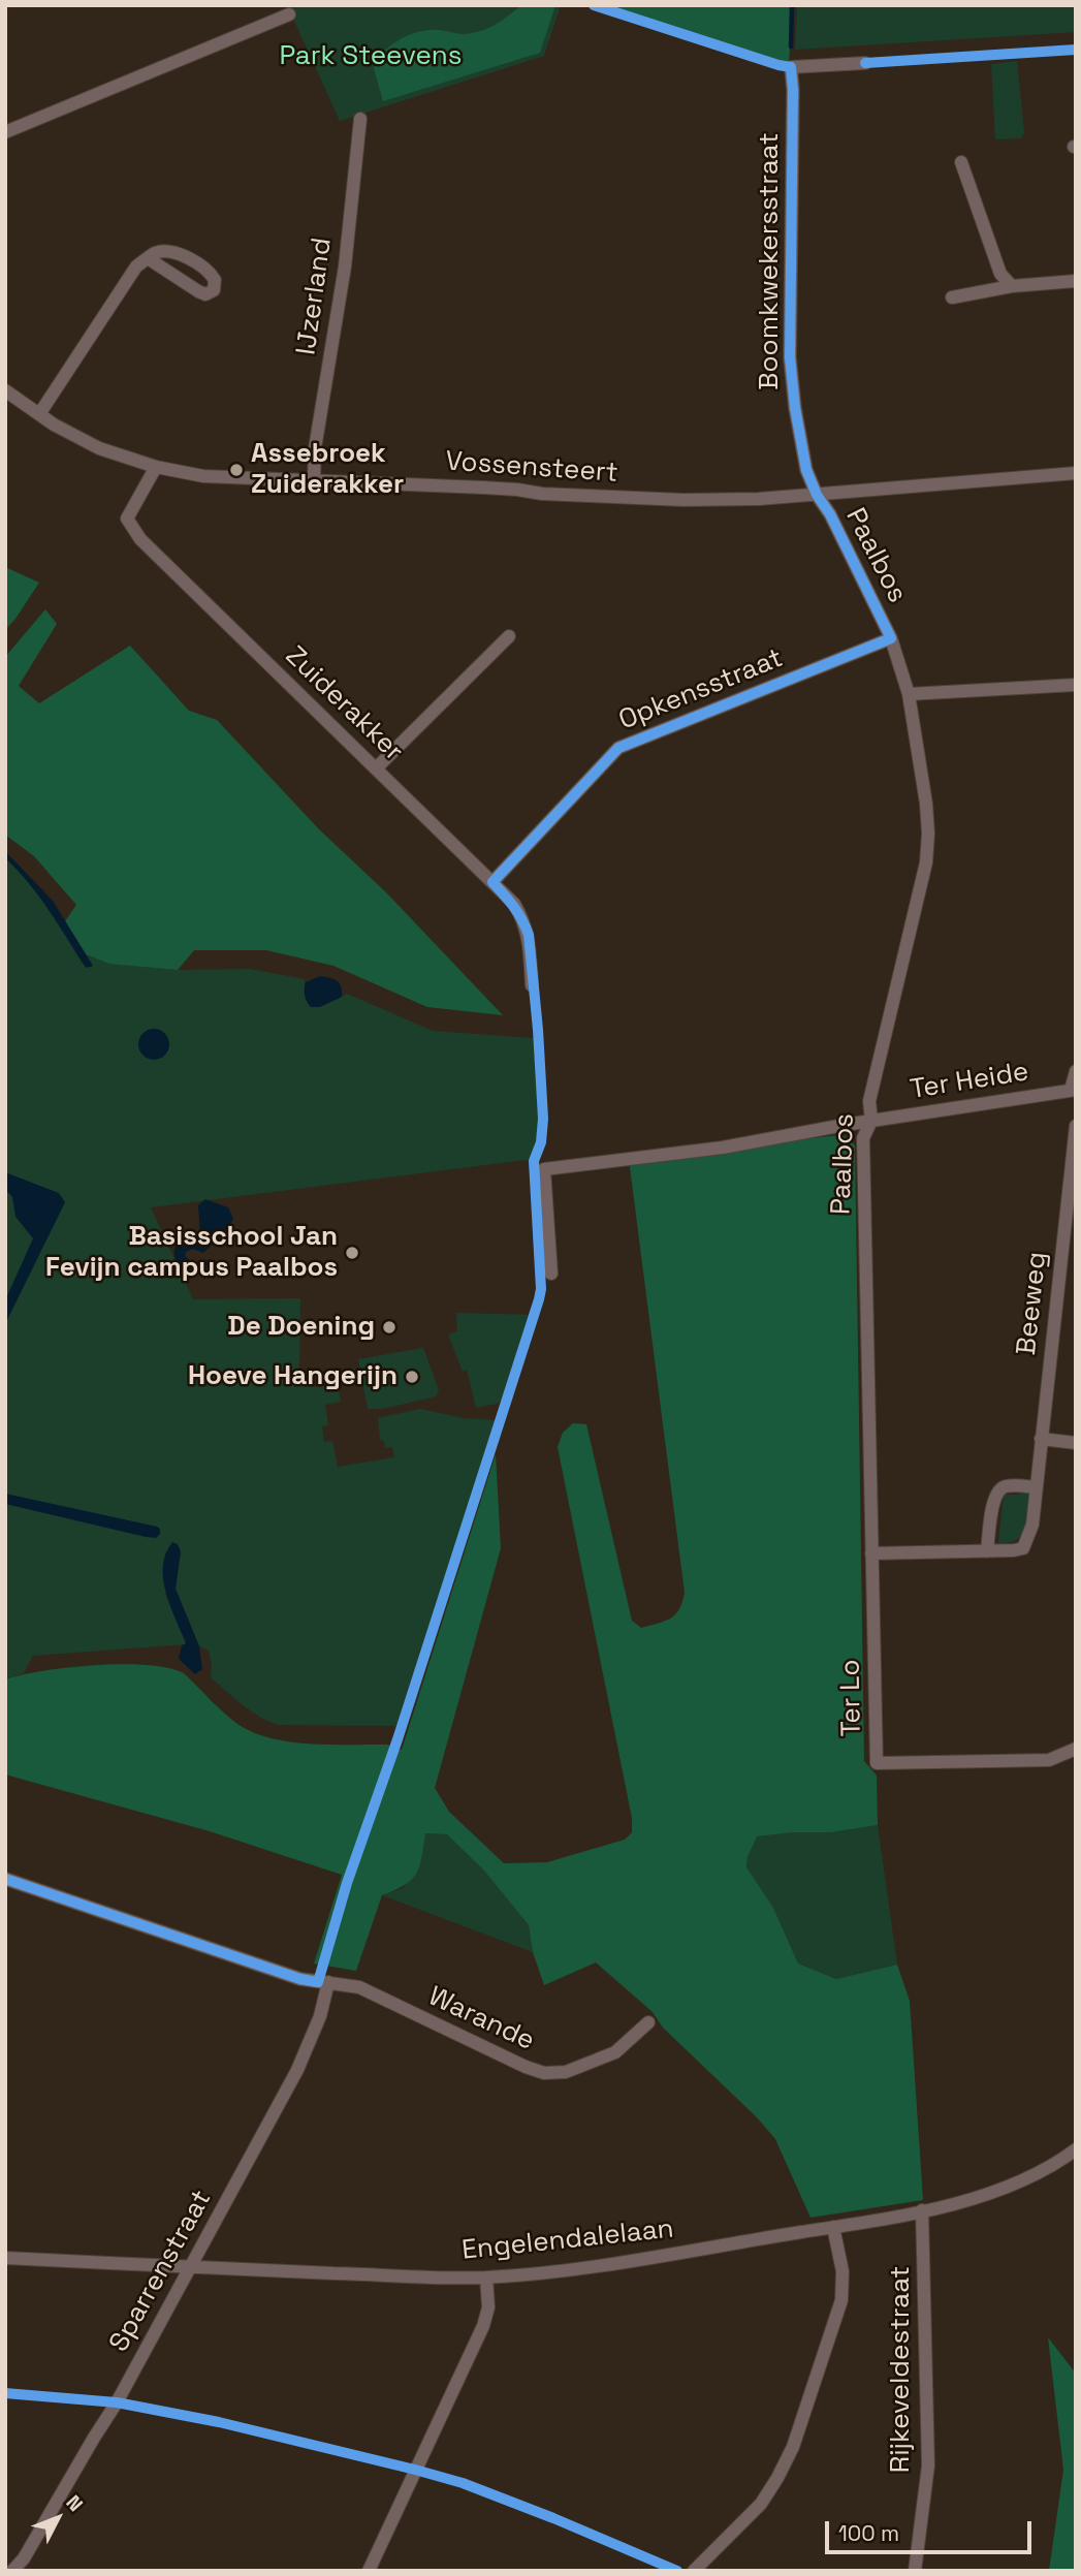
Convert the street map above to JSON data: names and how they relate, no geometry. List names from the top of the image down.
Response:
{
  "streets": {
    "street": [
      "Boomkwekersstraat",
      "IJzerland",
      "Vossensteert",
      "Paalbos",
      "Opkensstraat",
      "Zuiderakker",
      "Ter Heide",
      "Beeweg",
      "Ter Lo",
      "Warande",
      "Engelendalelaan",
      "Sparrenstraat",
      "Rijkeveldestraat"
    ]
  },
  "crossings": [
    ["Boomkwekersstraat", "Vossensteert"],
    ["Boomkwekersstraat", "Paalbos"],
    ["IJzerland", "Vossensteert"],
    ["Vossensteert", "Paalbos"],
    ["Vossensteert", "Zuiderakker"],
    ["Paalbos", "Opkensstraat"],
    ["Paalbos", "Ter Heide"],
    ["Paalbos", "Beeweg"],
    ["Paalbos", "Ter Lo"],
    ["Opkensstraat", "Zuiderakker"],
    ["Beeweg", "Ter Lo"],
    ["Warande", "Sparrenstraat"],
    ["Engelendalelaan", "Sparrenstraat"],
    ["Engelendalelaan", "Rijkeveldestraat"]
  ],
  "parks": ["Park Steevens"],
  "places": [
    "Assebroek Zuiderakker",
    "Basisschool Jan Fevijn campus Paalbos",
    "De Doening",
    "Hoeve Hangerijn"
  ],
  "scale_bar": "100 m",
  "north": "top right"
}
